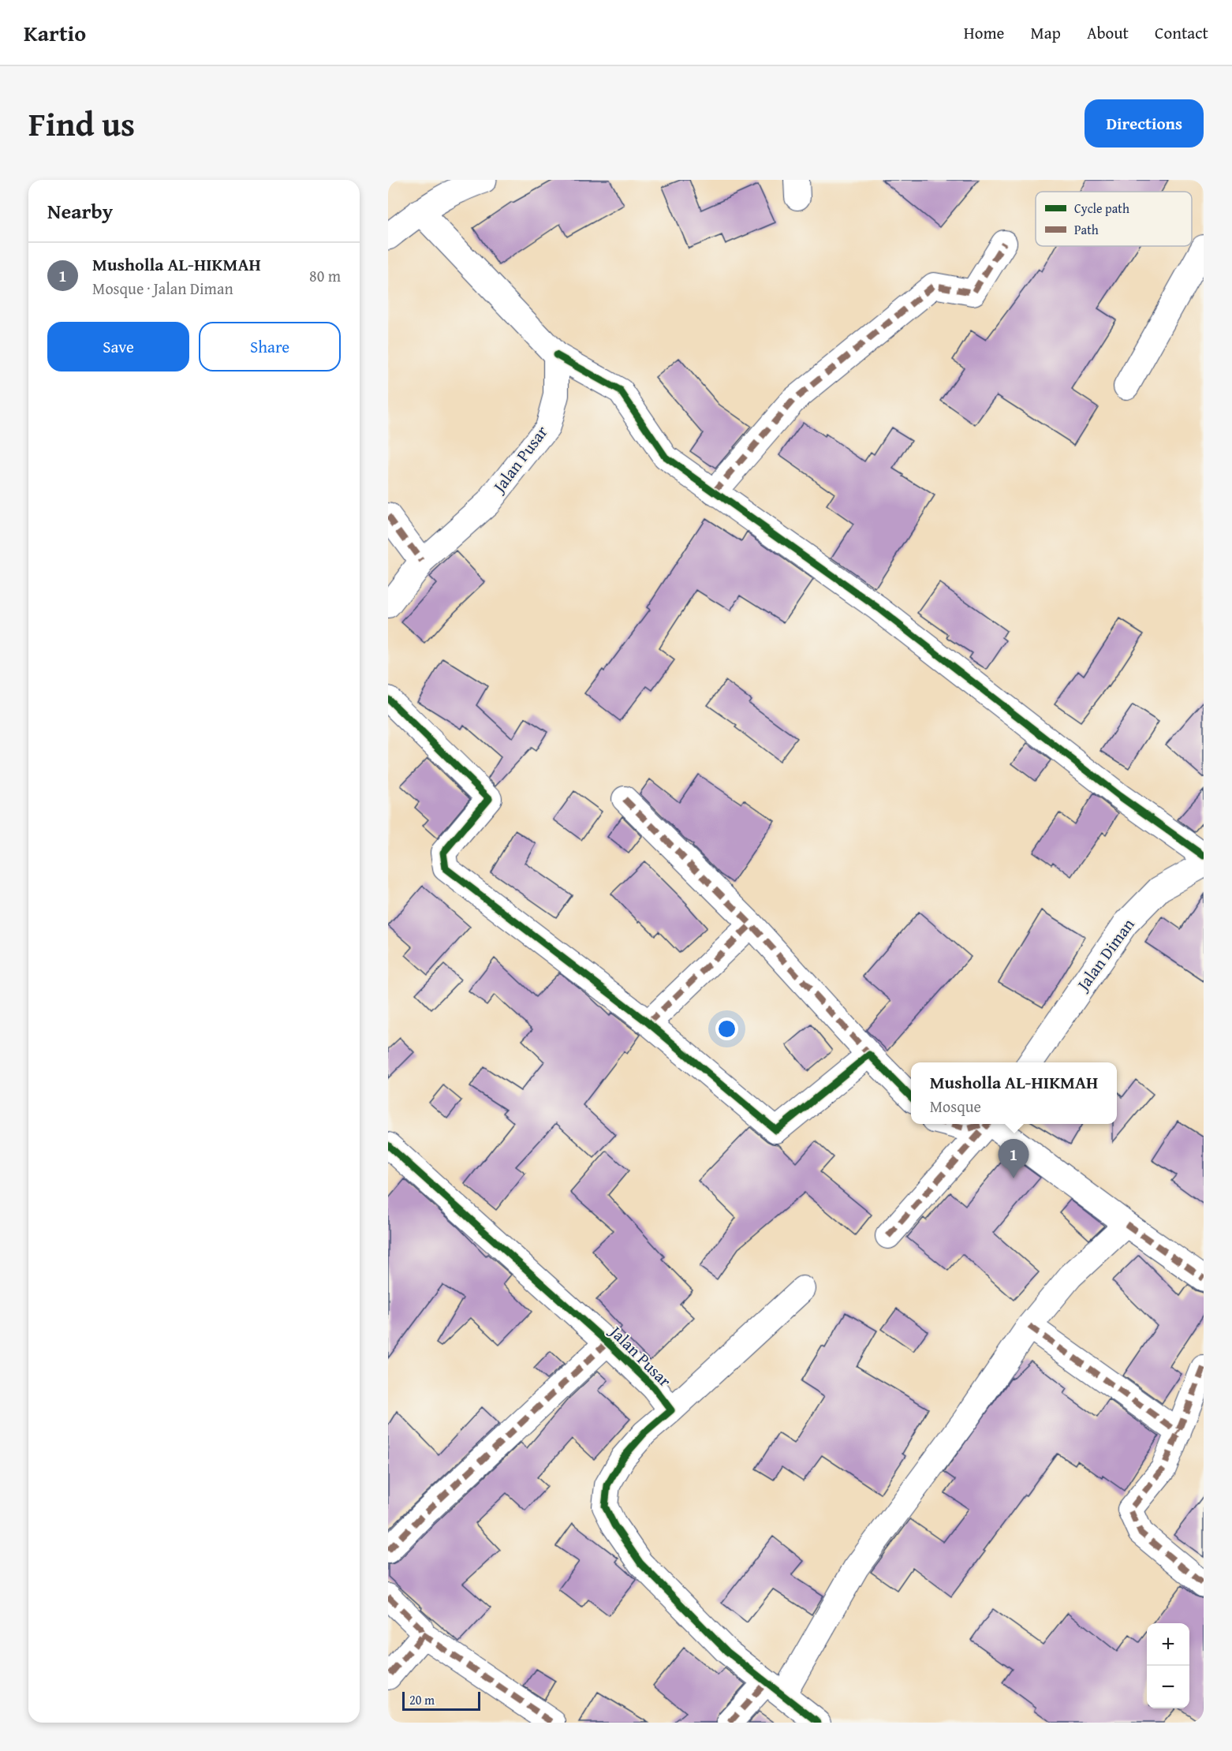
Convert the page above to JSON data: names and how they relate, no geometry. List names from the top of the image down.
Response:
{
  "streets": {
    "street": ["Jalan Pusar", "Jalan Diman"]
  },
  "legend": ["Cycle path", "Path"],
  "scale_bar": "20 m",
  "page": {
    "header": "Kartio",
    "nav": [
      "Home",
      "Map",
      "About",
      "Contact"
    ],
    "title": "Find us",
    "buttons": [
      "Directions",
      ["Save", "Share"]
    ],
    "heading": "Nearby",
    "list": [
      {
        "mark": "1",
        "name": "Musholla AL-HIKMAH",
        "note": "Mosque · Jalan Diman",
        "value": "80 m"
      }
    ],
    "popup": ["Musholla AL-HIKMAH", "Mosque"],
    "pins": "1",
    "map_buttons": ["+", "−"],
    "scale": "20 m"
  }
}
